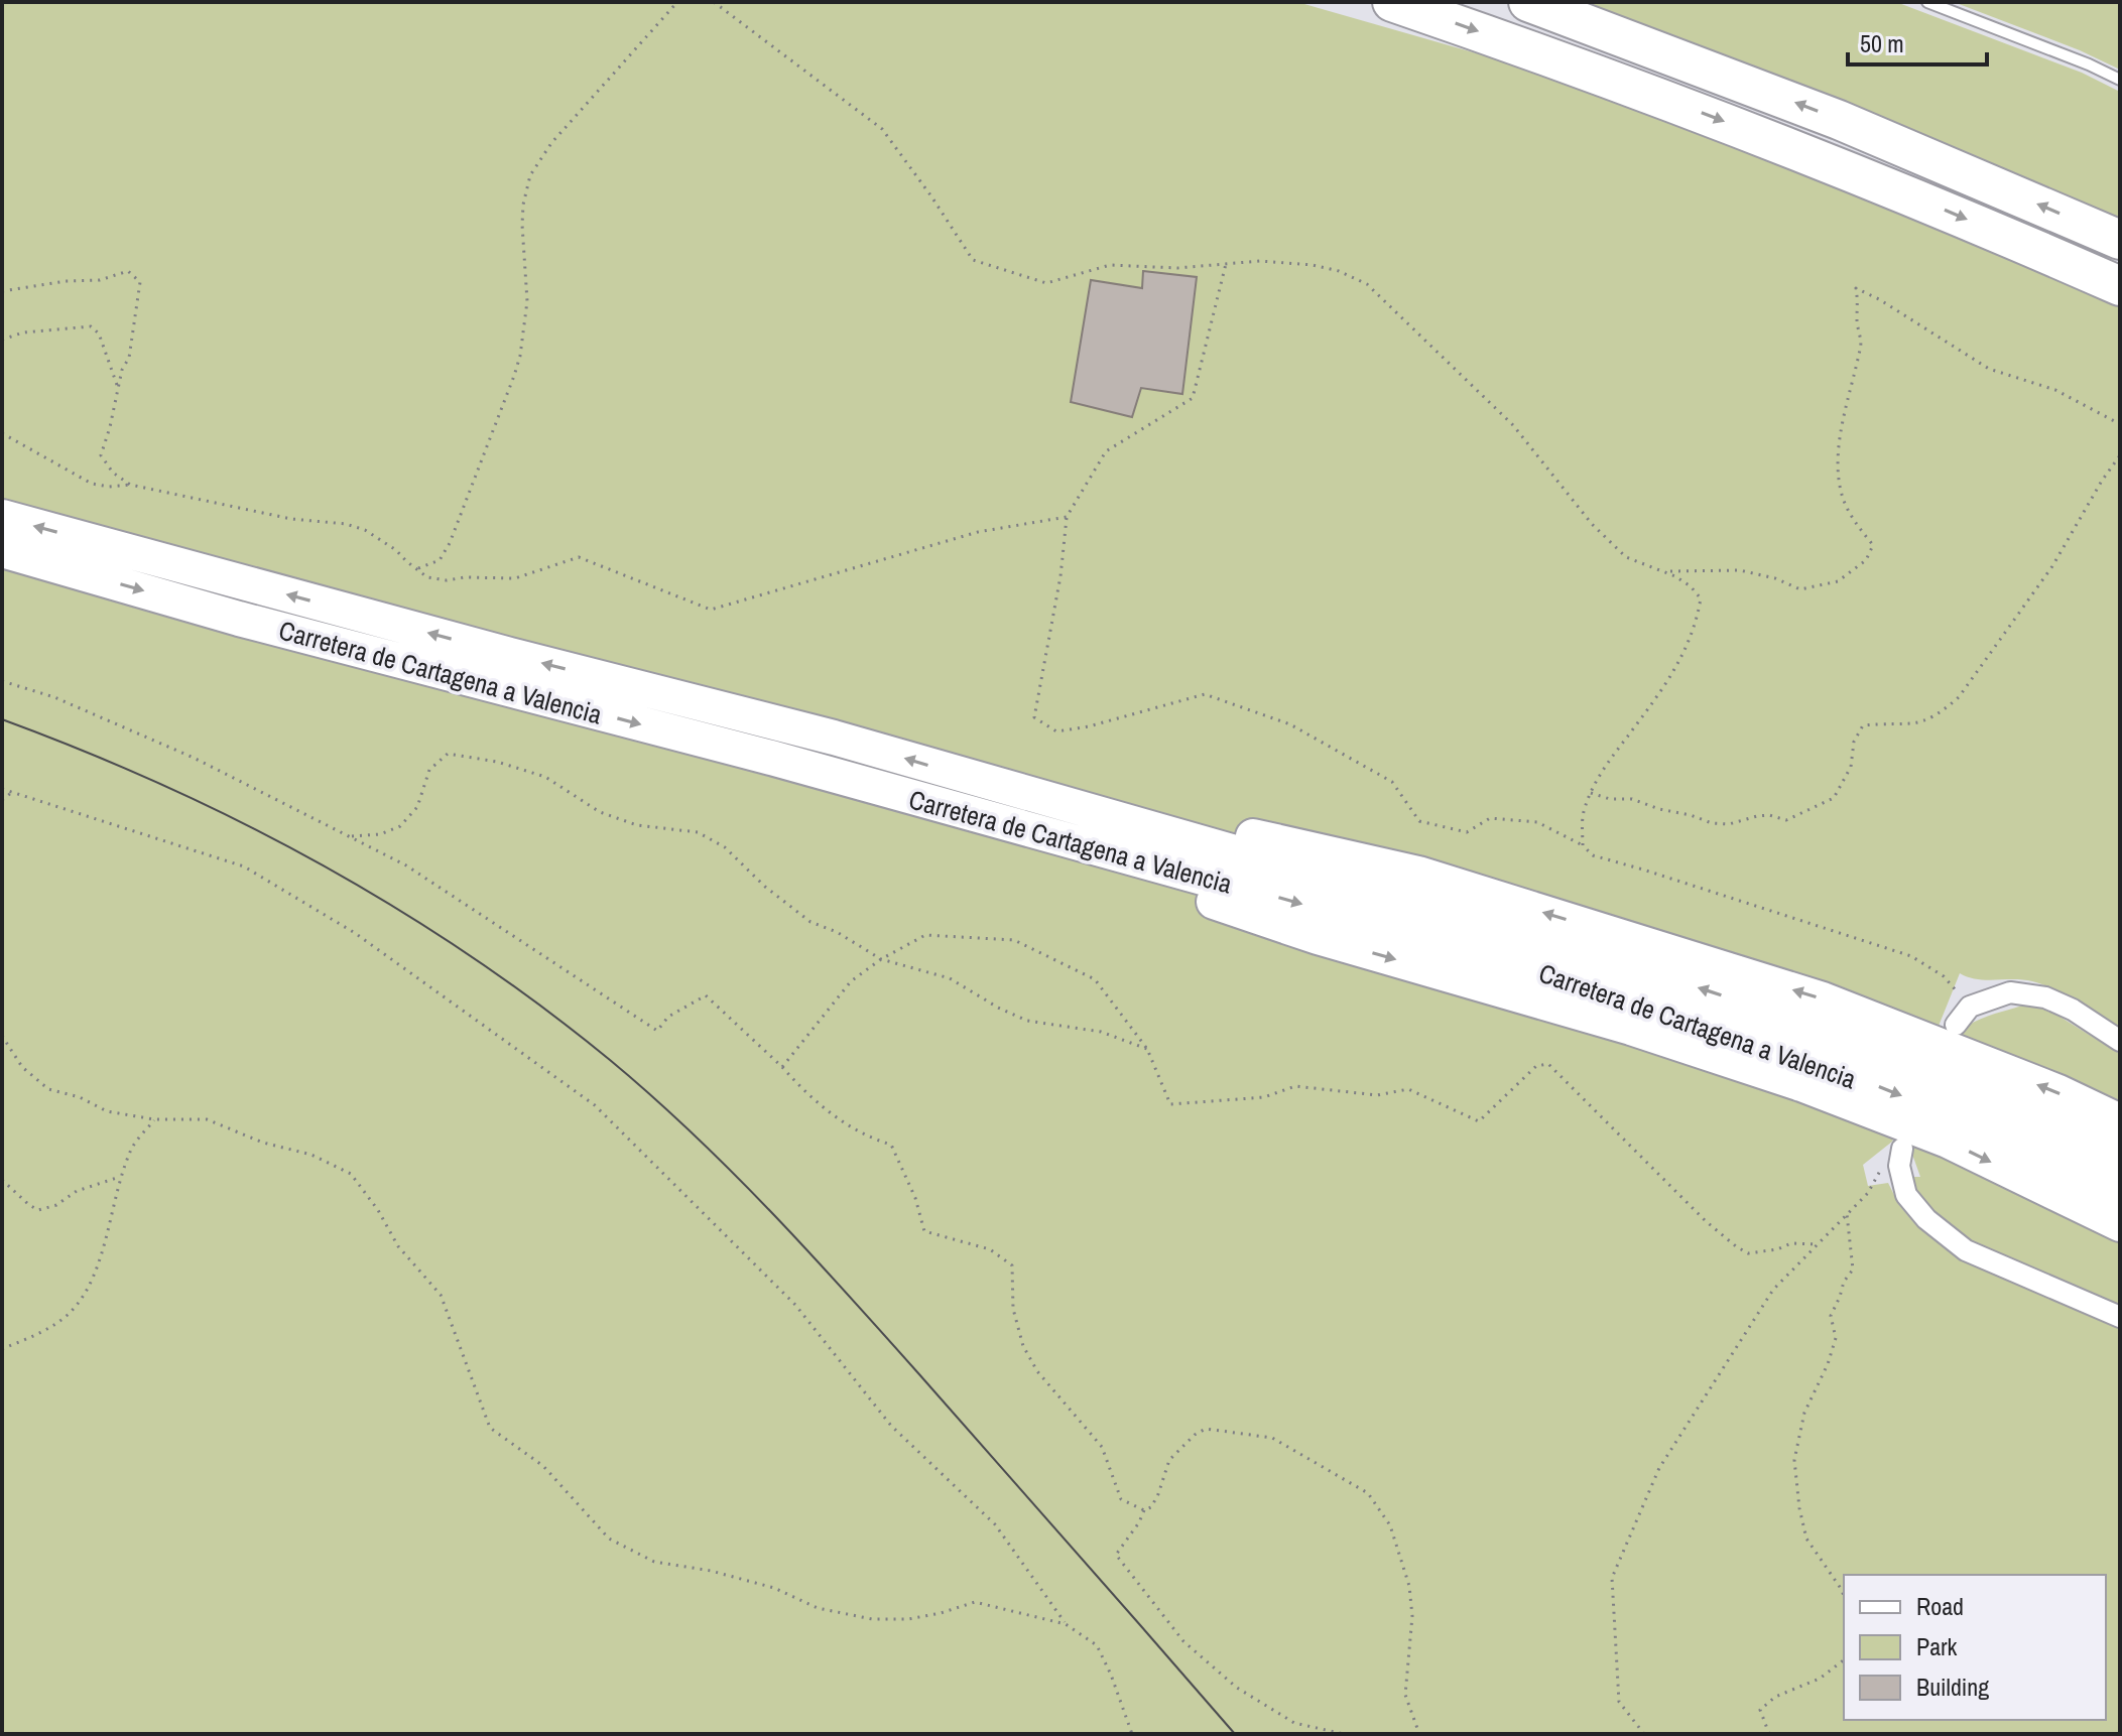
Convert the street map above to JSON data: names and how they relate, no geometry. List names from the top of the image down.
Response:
{
  "streets": {
    "highway": ["Carretera de Cartagena a Valencia"]
  },
  "legend": ["Road", "Park", "Building"],
  "scale_bar": "50 m"
}
